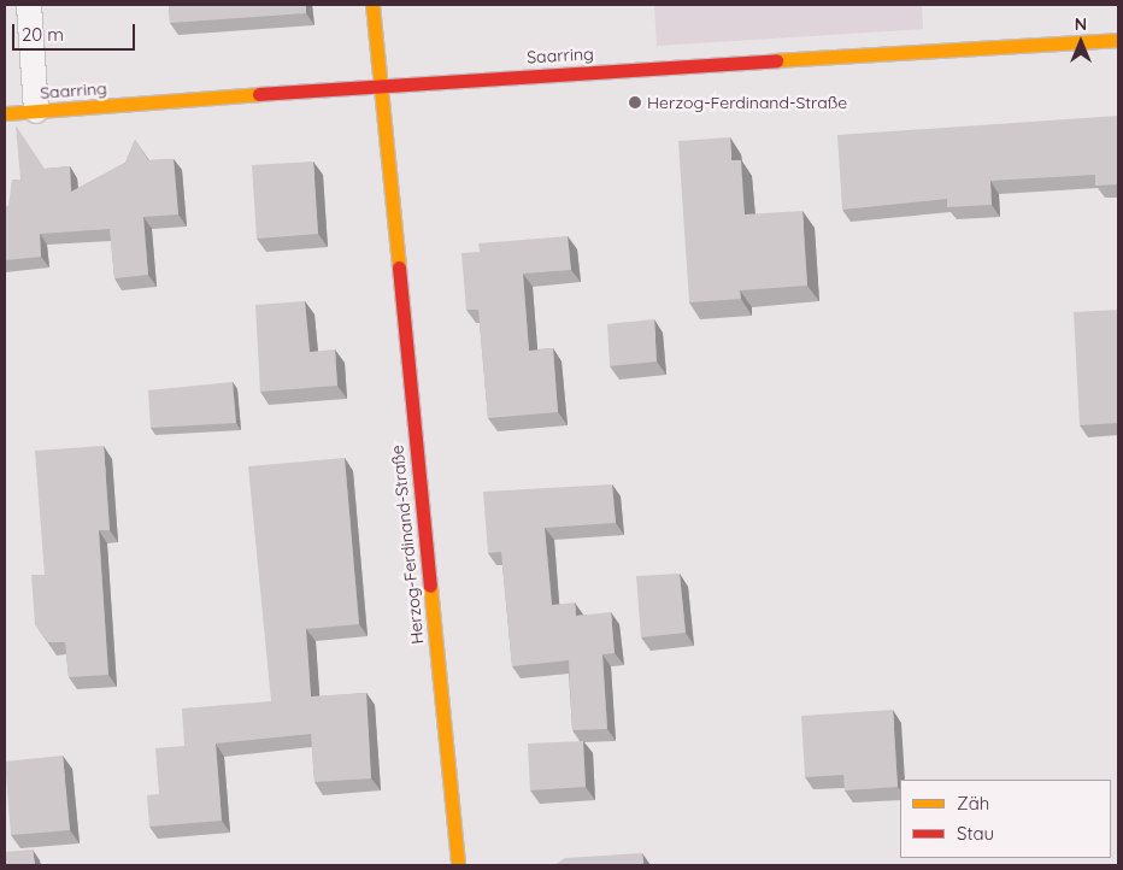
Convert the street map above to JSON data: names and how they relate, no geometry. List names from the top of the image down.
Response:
{
  "streets": {
    "street": ["Saarring", "Herzog-Ferdinand-Straße"]
  },
  "crossings": [
    ["Saarring", "Herzog-Ferdinand-Straße"]
  ],
  "places": ["Herzog-Ferdinand-Straße"],
  "legend": ["Zäh", "Stau"],
  "scale_bar": "20 m",
  "north": "top"
}
